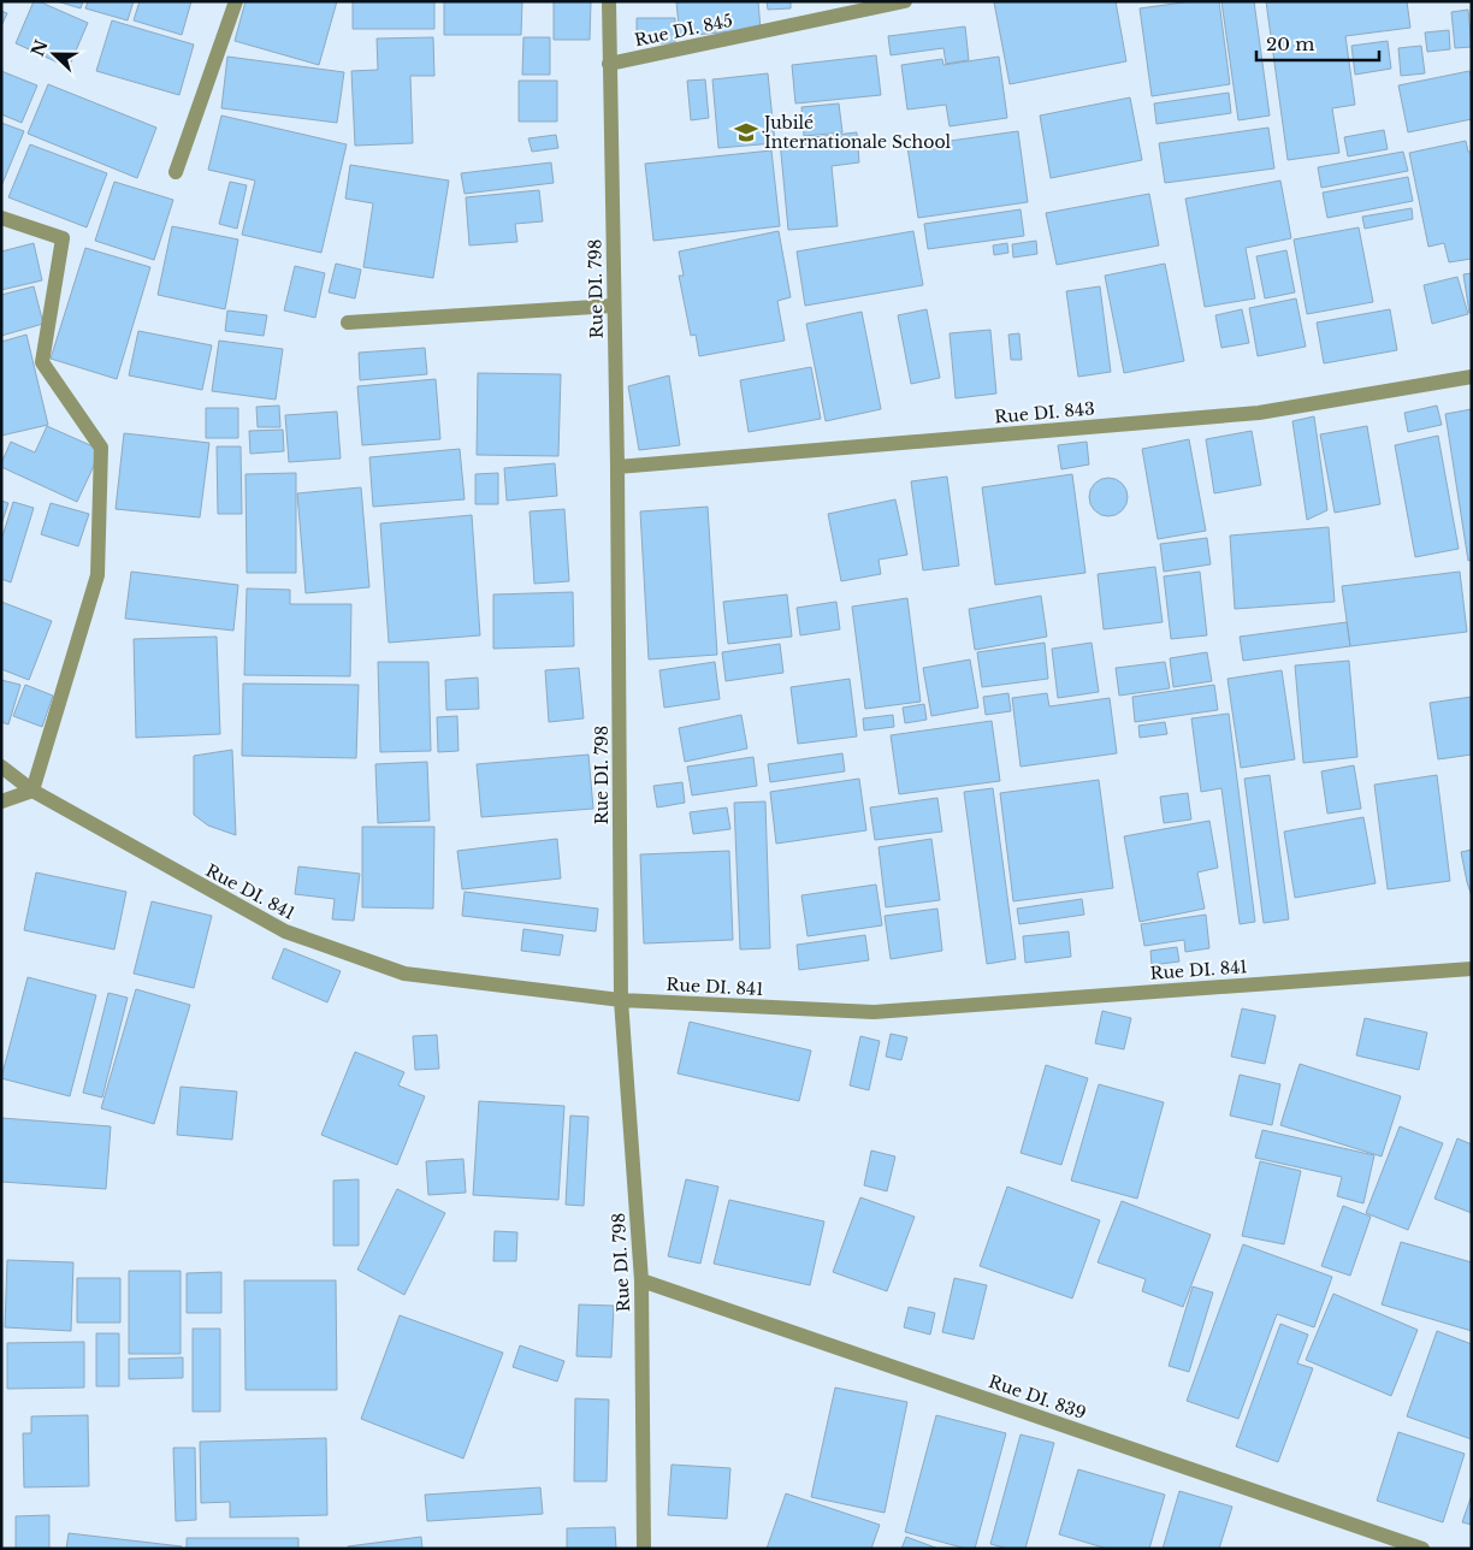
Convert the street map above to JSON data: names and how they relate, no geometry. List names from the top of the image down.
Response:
{
  "streets": {
    "street": [
      "Rue DI. 845",
      "Rue DI. 798",
      "Rue DI. 843",
      "Rue DI. 841",
      "Rue DI. 839"
    ]
  },
  "crossings": [
    ["Rue DI. 845", "Rue DI. 798"],
    ["Rue DI. 798", "Rue DI. 843"],
    ["Rue DI. 798", "Rue DI. 841"],
    ["Rue DI. 798", "Rue DI. 839"]
  ],
  "places": {
    "school or university": ["Jubilé Internationale School"]
  },
  "scale_bar": "20 m",
  "north": "left"
}
